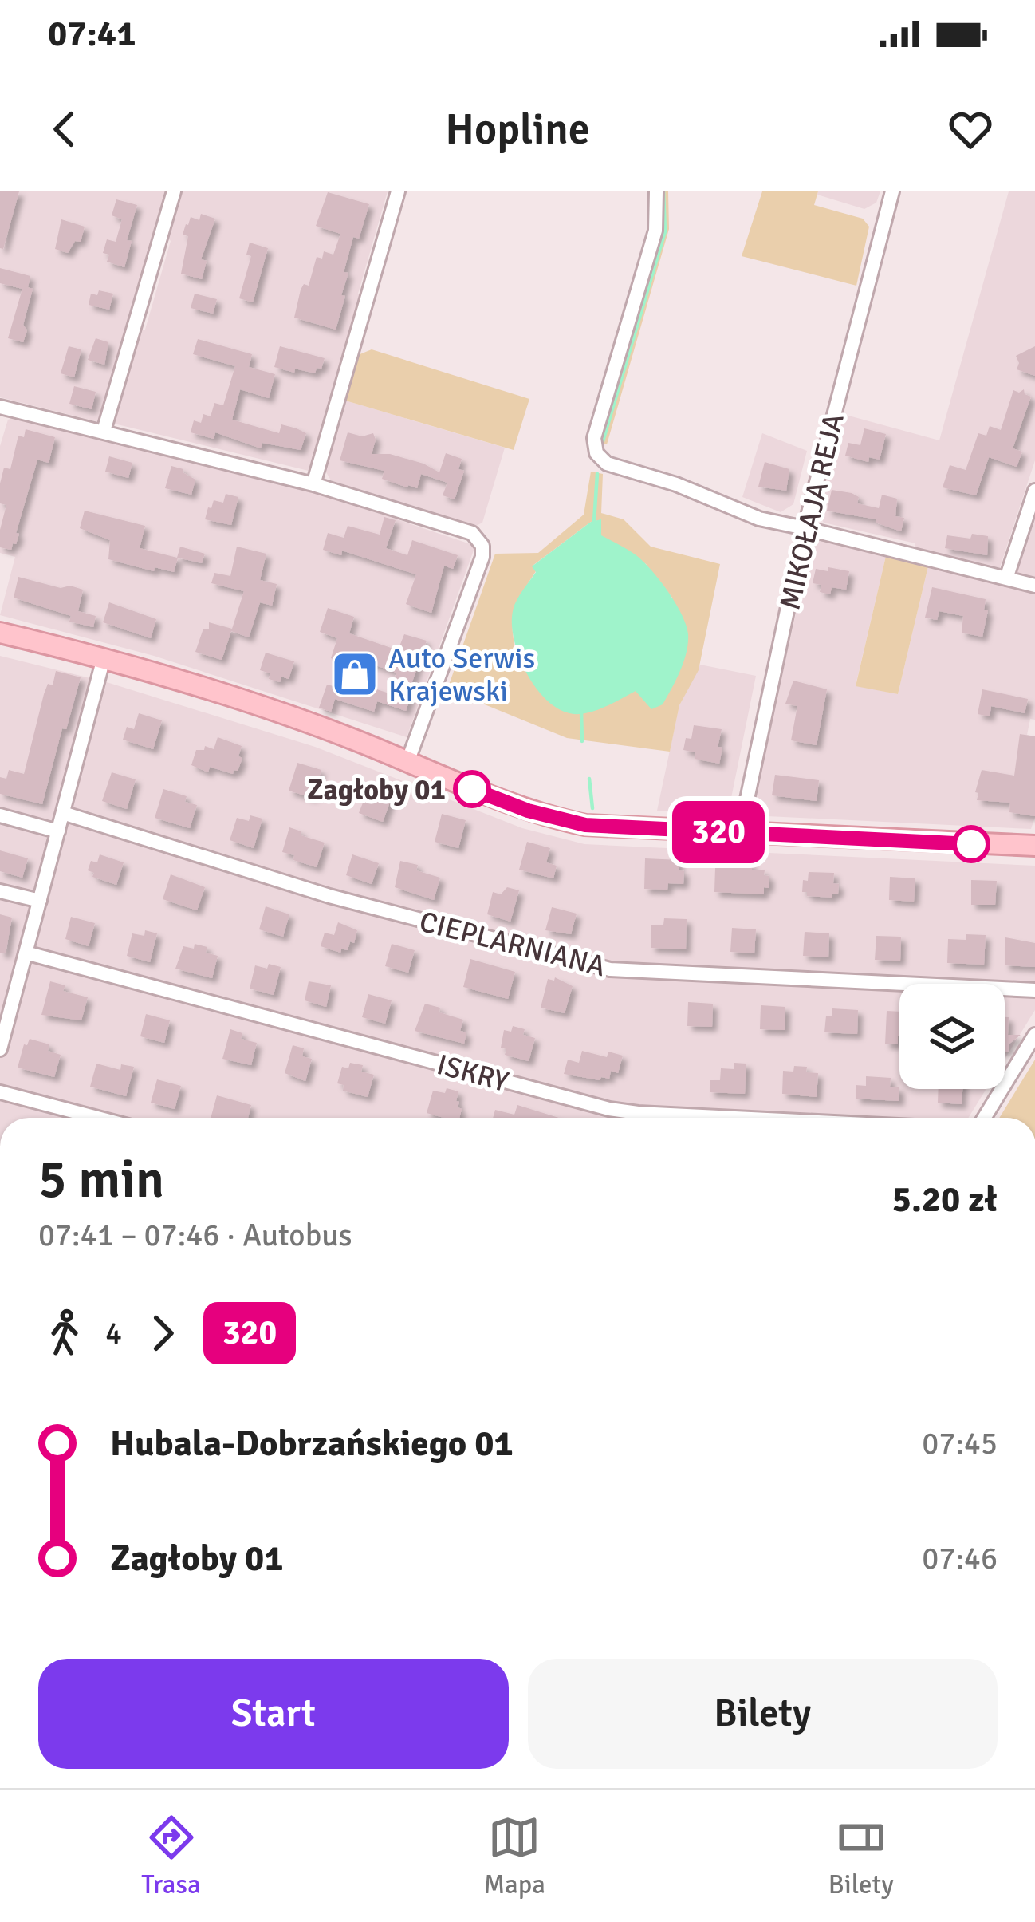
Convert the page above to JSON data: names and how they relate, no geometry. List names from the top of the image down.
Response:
{
  "streets": {
    "street": ["MIKOŁAJA REJA", "CIEPLARNIANA", "ISKRY"]
  },
  "places": {
    "shop": ["Auto Serwis Krajewski"],
    "other": ["Zagłoby 01"]
  },
  "lines": ["bus line 320"],
  "page": {
    "status": "07:41",
    "header": "Hopline",
    "on_map": "320",
    "heading": ["5 min", "07:41 – 07:46 · Autobus", "5.20 zł"],
    "legs": ["4", "320"],
    "list": [
      {
        "name": "Hubala-Dobrzańskiego 01",
        "value": "07:45"
      },
      {
        "name": "Zagłoby 01",
        "value": "07:46"
      }
    ],
    "buttons": ["Start", "Bilety"],
    "tabs": ["Trasa", "Mapa", "Bilety"]
  }
}
